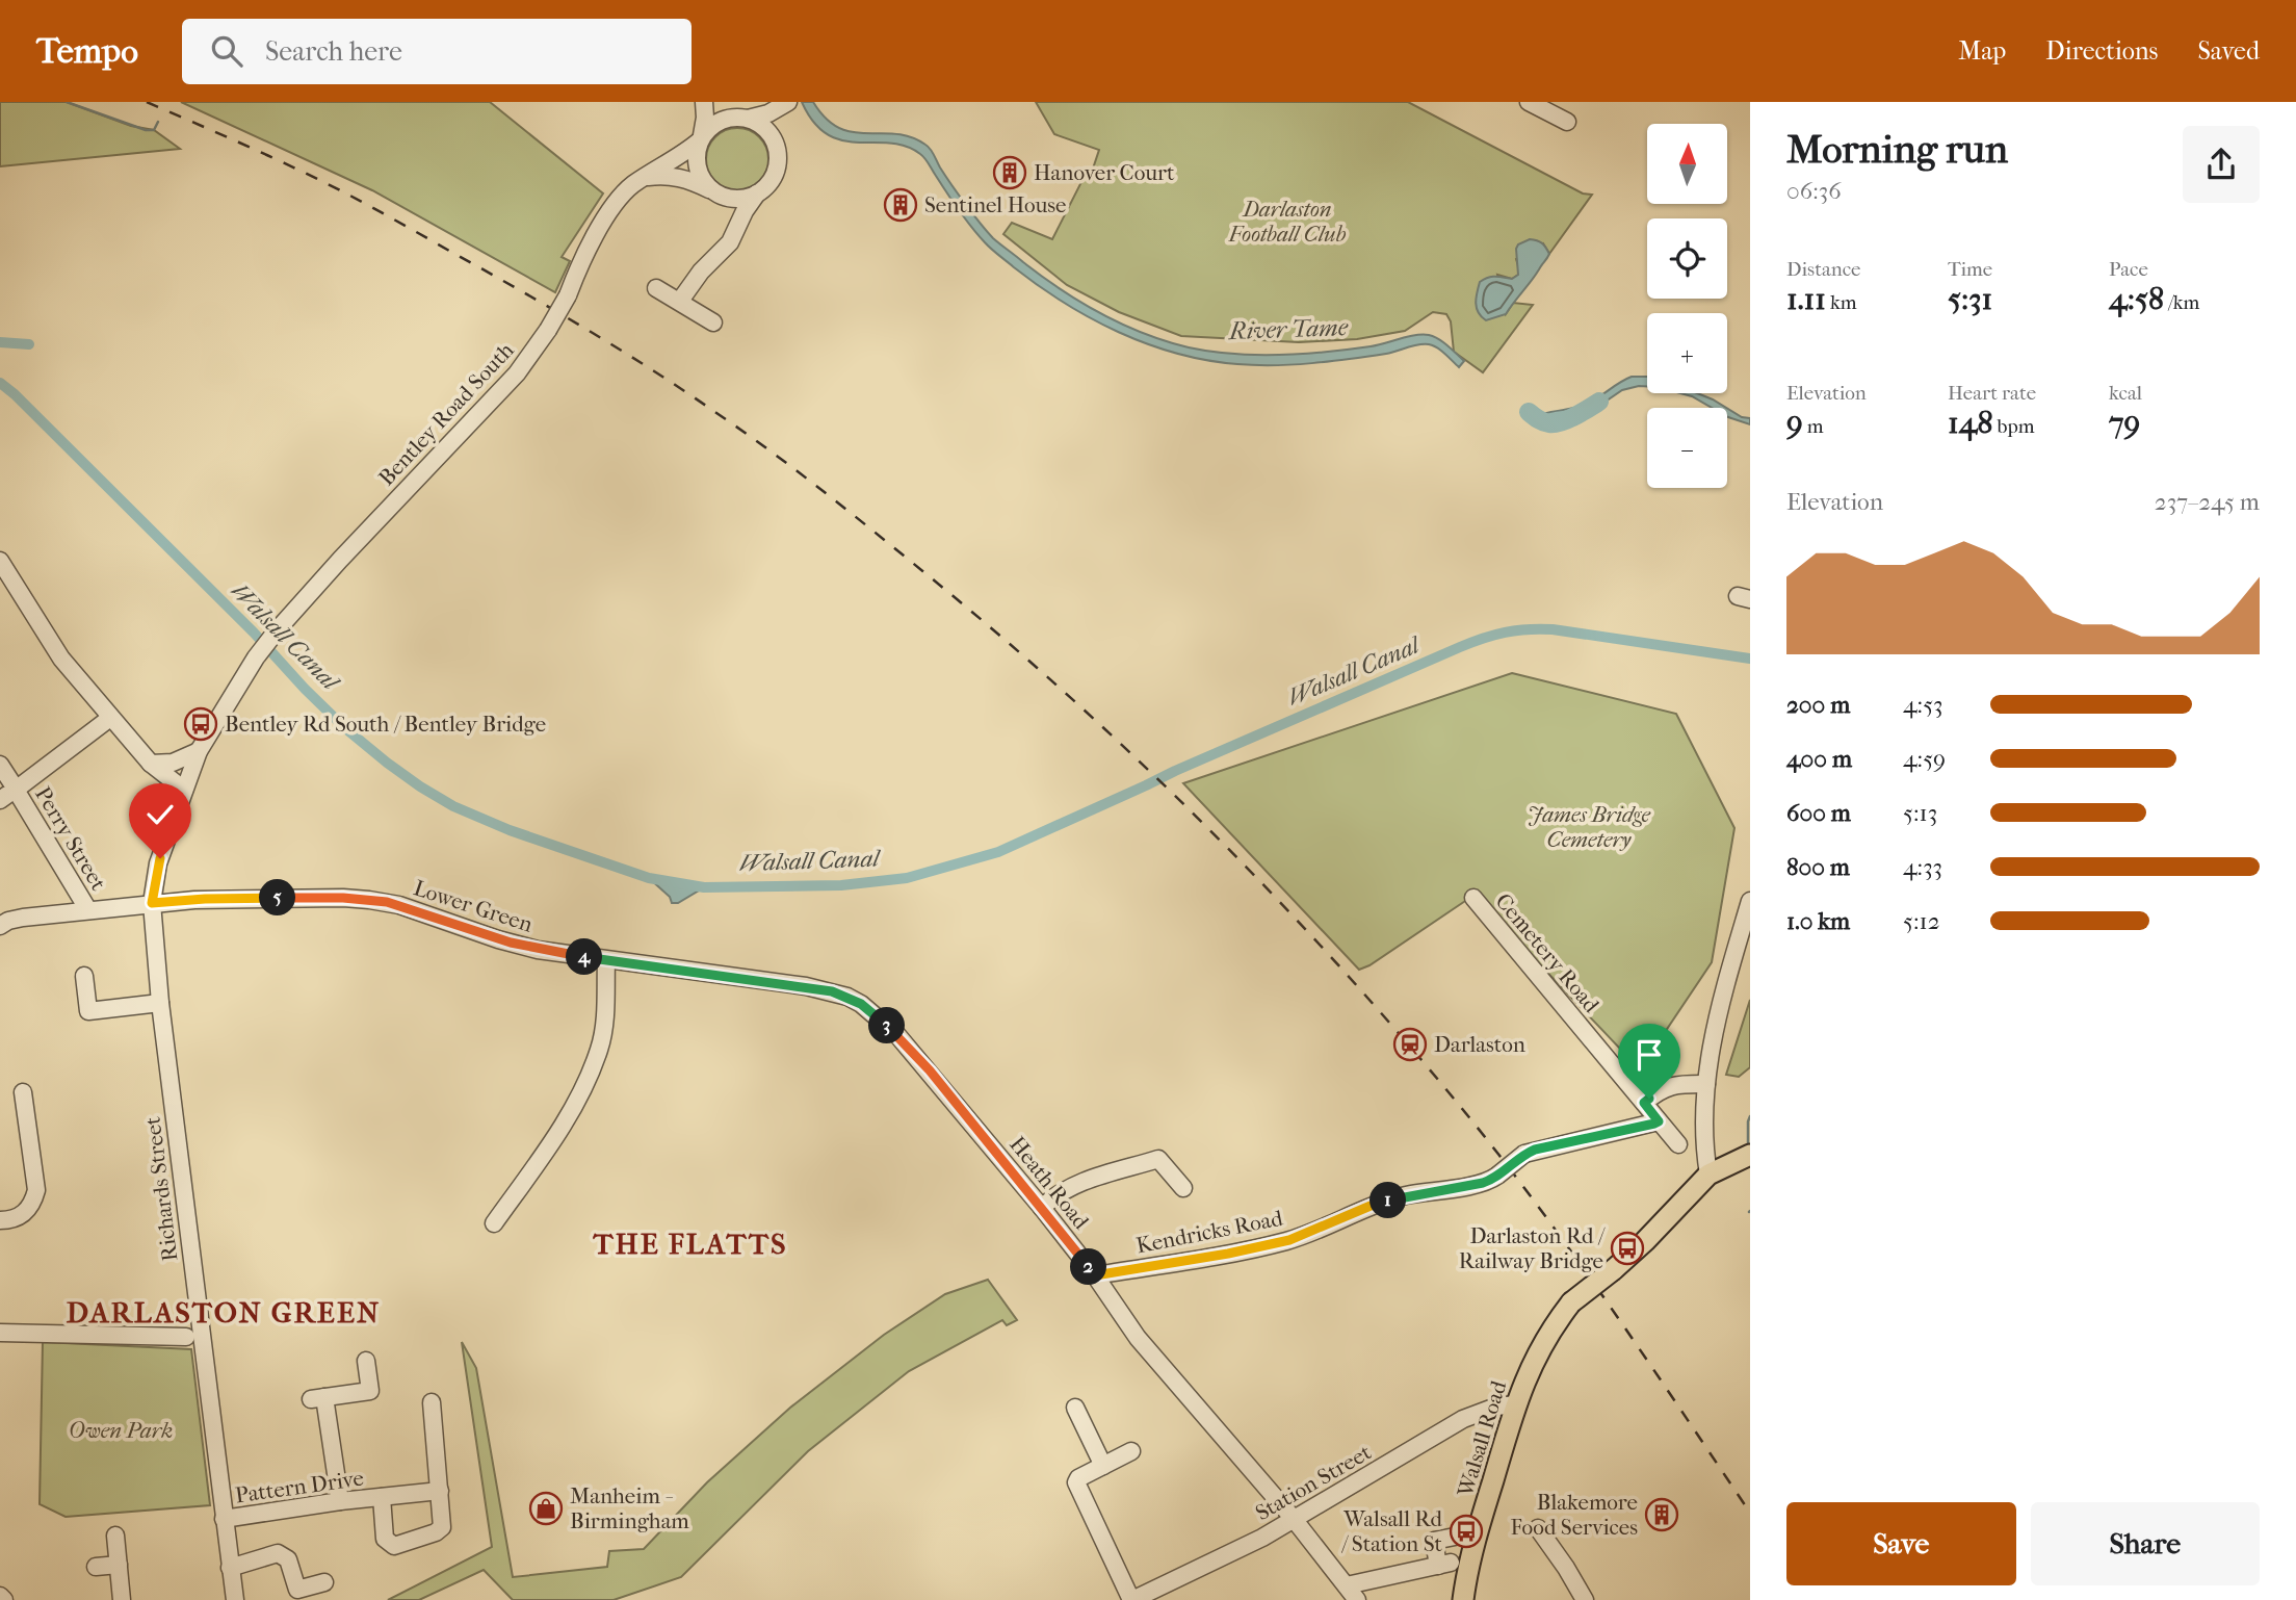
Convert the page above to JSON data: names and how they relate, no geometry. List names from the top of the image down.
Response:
{
  "streets": {
    "main road": ["Walsall Road"],
    "street": [
      "Bentley Road South",
      "Perry Street",
      "Lower Green",
      "Cemetery Road",
      "Heath Road",
      "Richards Street",
      "Kendricks Road",
      "Station Street",
      "Pattern Drive"
    ]
  },
  "crossings": [
    ["Perry Street", "Lower Green"],
    ["Lower Green", "Heath Road"],
    ["Lower Green", "Richards Street"],
    ["Cemetery Road", "Kendricks Road"],
    ["Heath Road", "Kendricks Road"],
    ["Heath Road", "Station Street"],
    ["Richards Street", "Pattern Drive"],
    ["Walsall Road", "Station Street"]
  ],
  "districts": ["THE FLATTS", "DARLASTON GREEN"],
  "water": ["River Tame", "Walsall Canal"],
  "parks": ["Darlaston Football Club", "James Bridge Cemetery", "Owen Park"],
  "places": {
    "building": ["Hanover Court", "Sentinel House", "Blakemore Food Services"],
    "bus stop": ["Bentley Rd South / Bentley Bridge", "Darlaston Rd / Railway Bridge", "Walsall Rd / Station St"],
    "station": ["Darlaston"],
    "shop": ["Manheim - Birmingham"]
  },
  "north": "top",
  "page": {
    "header": "Tempo",
    "search": "Search here",
    "nav": ["Map", "Directions", "Saved"],
    "heading": ["Morning run", "06:36"],
    "map_buttons": ["+", "−"],
    "stats": [
      ["Distance", "1.11 km"],
      ["Time", "5:31"],
      ["Pace", "4:58 /km"],
      ["Elevation", "9 m"],
      ["Heart rate", "148 bpm"],
      ["kcal", "79"]
    ],
    "chart": ["Elevation", "237–245 m"],
    "list": [
      {
        "name": "200 m",
        "note": "4:53"
      },
      {
        "name": "400 m",
        "note": "4:59"
      },
      {
        "name": "600 m",
        "note": "5:13"
      },
      {
        "name": "800 m",
        "note": "4:33"
      },
      {
        "name": "1.0 km",
        "note": "5:12"
      }
    ],
    "pins": [
      "5",
      "4",
      "3",
      "1",
      "2"
    ],
    "buttons": ["Save", "Share"]
  }
}
